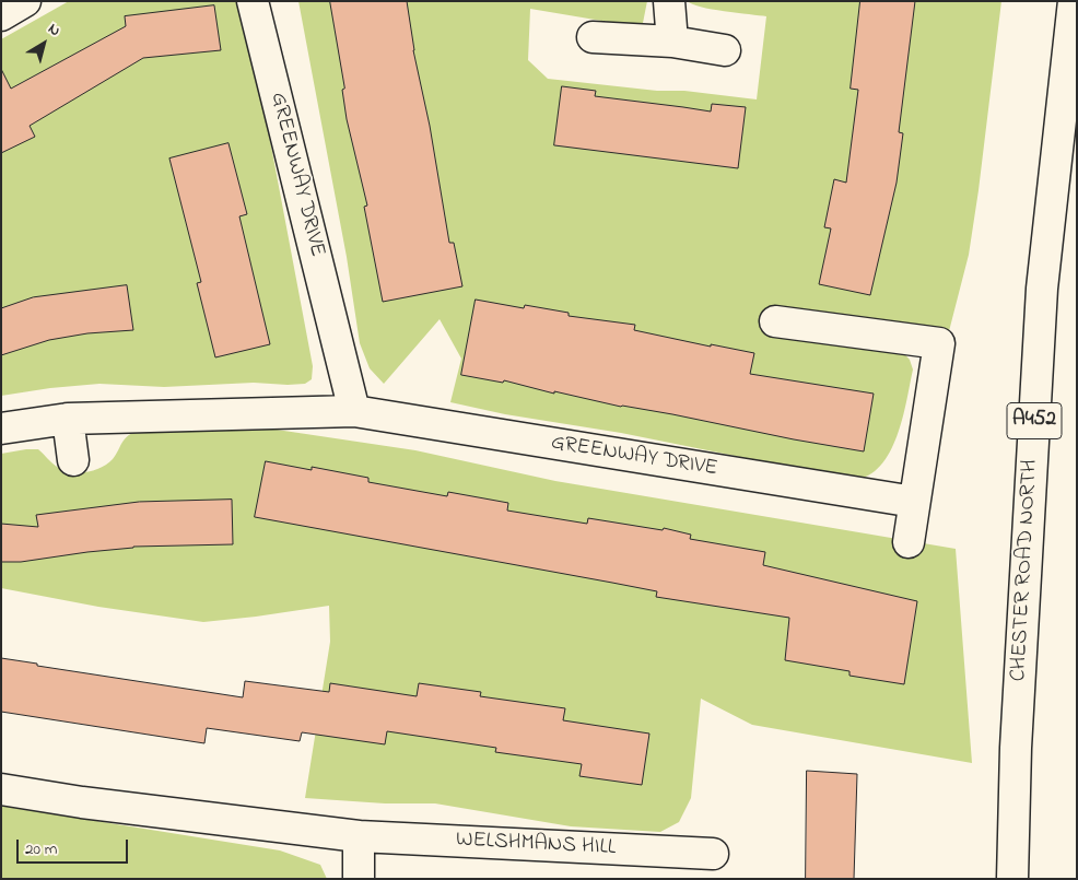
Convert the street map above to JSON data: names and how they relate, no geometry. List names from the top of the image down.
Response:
{
  "streets": {
    "main road": [
      "GREENWAY DRIVE",
      "A452",
      "CHESTER ROAD NORTH",
      "WELSHMANS HILL"
    ]
  },
  "scale_bar": "20 m",
  "north": "top right"
}
